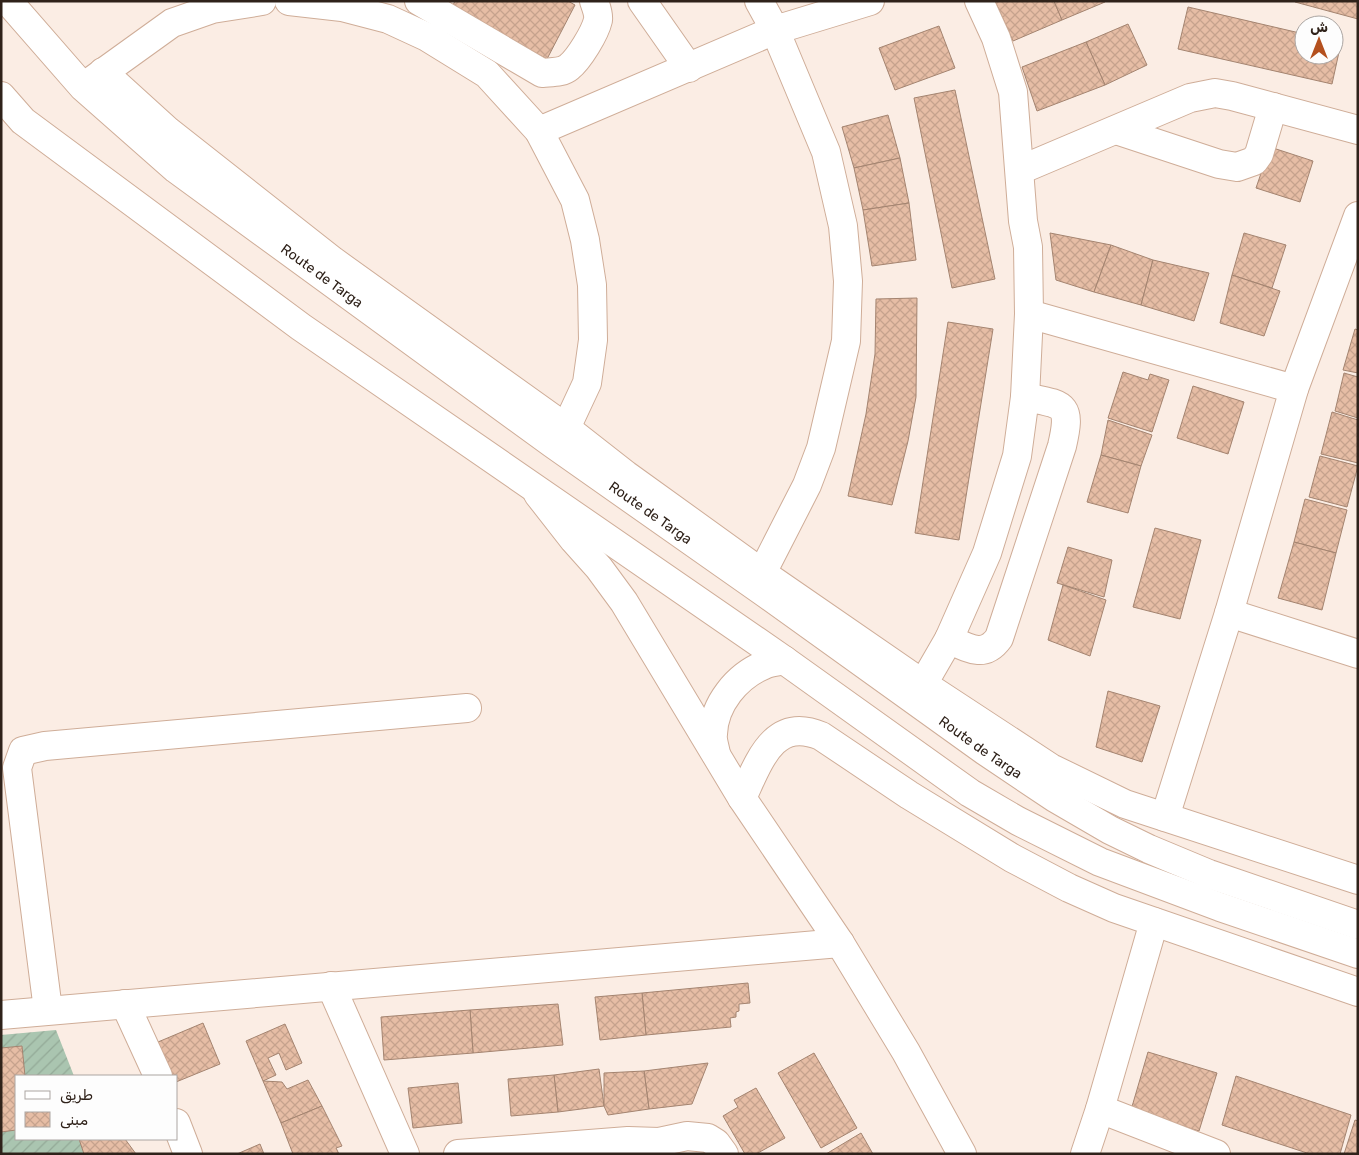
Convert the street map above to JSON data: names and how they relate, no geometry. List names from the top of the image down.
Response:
{
  "streets": {
    "street": ["Route de Targa"]
  },
  "legend": ["طريق", "مبنى"],
  "north": "top"
}
